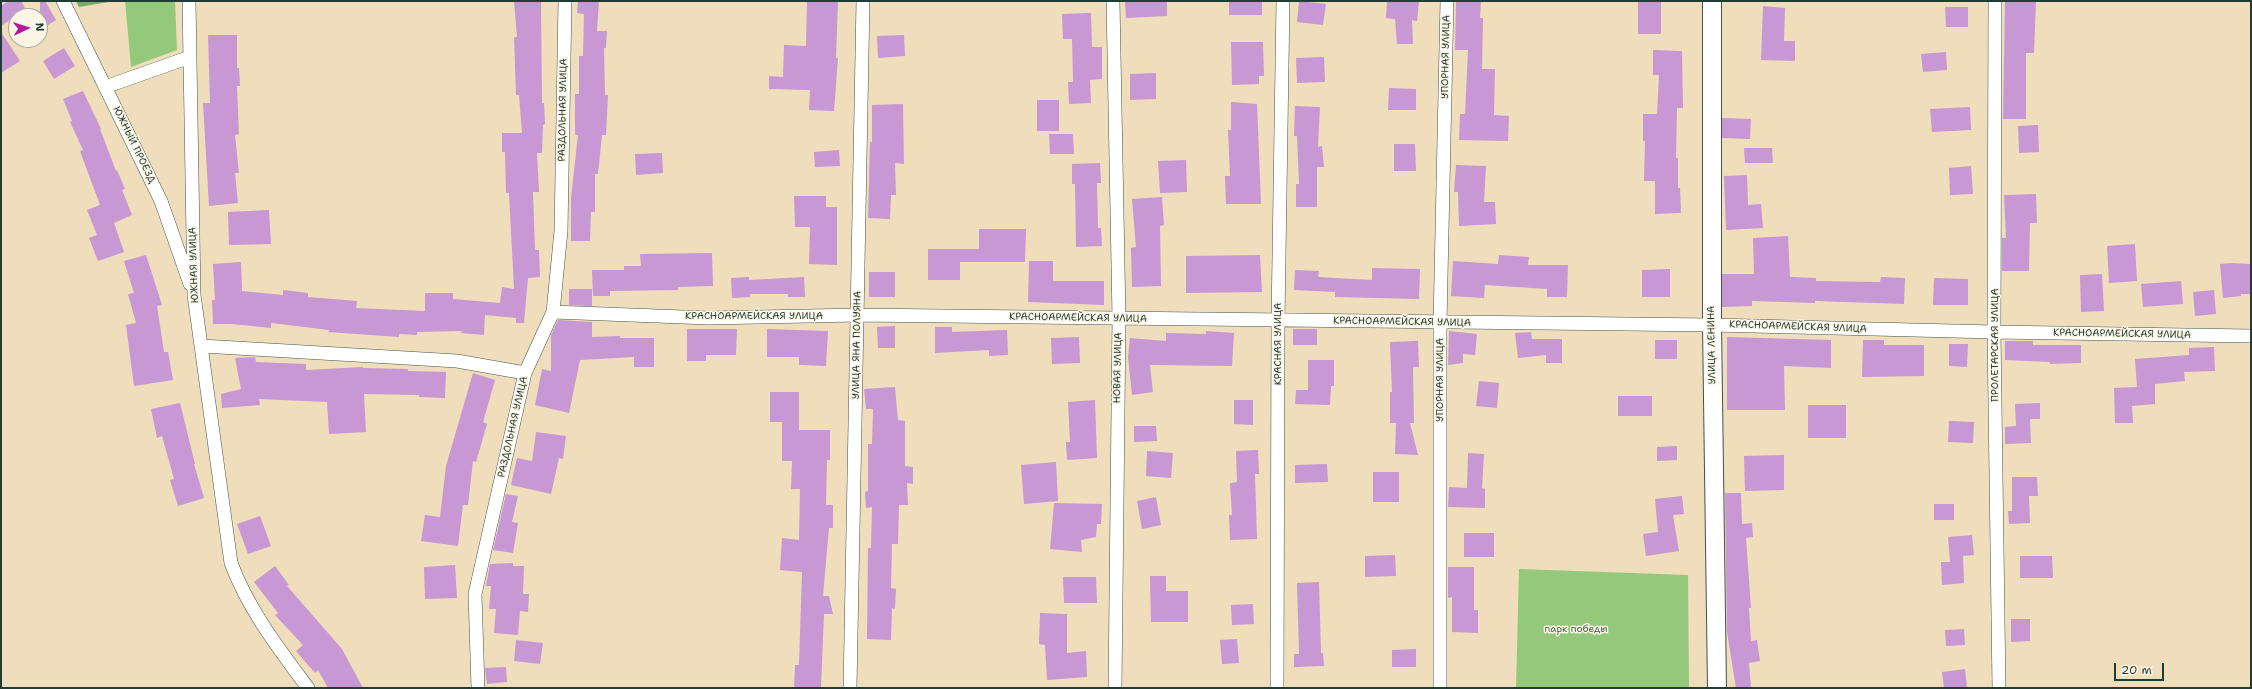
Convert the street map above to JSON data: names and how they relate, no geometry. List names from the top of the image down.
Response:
{
  "streets": {
    "street": [
      "УПОРНАЯ УЛИЦА",
      "РАЗДОЛЬНАЯ УЛИЦА",
      "ЮЖНЫЙ ПРОЕЗД",
      "ЮЖНАЯ УЛИЦА",
      "КРАСНОАРМЕЙСКАЯ УЛИЦА",
      "КРАСНАЯ УЛИЦА",
      "УЛИЦА ЯНА ПОЛУЯНА",
      "УЛИЦА ЛЕНИНА",
      "ПРОЛЕТАРСКАЯ УЛИЦА",
      "НОВАЯ УЛИЦА"
    ]
  },
  "crossings": [
    ["УПОРНАЯ УЛИЦА", "КРАСНОАРМЕЙСКАЯ УЛИЦА"],
    ["РАЗДОЛЬНАЯ УЛИЦА", "КРАСНОАРМЕЙСКАЯ УЛИЦА"],
    ["ЮЖНЫЙ ПРОЕЗД", "ЮЖНАЯ УЛИЦА"],
    ["КРАСНОАРМЕЙСКАЯ УЛИЦА", "КРАСНАЯ УЛИЦА"],
    ["КРАСНОАРМЕЙСКАЯ УЛИЦА", "УЛИЦА ЯНА ПОЛУЯНА"],
    ["КРАСНОАРМЕЙСКАЯ УЛИЦА", "УЛИЦА ЛЕНИНА"],
    ["КРАСНОАРМЕЙСКАЯ УЛИЦА", "ПРОЛЕТАРСКАЯ УЛИЦА"],
    ["КРАСНОАРМЕЙСКАЯ УЛИЦА", "НОВАЯ УЛИЦА"]
  ],
  "parks": ["парк победы"],
  "scale_bar": "20 m",
  "north": "right"
}
